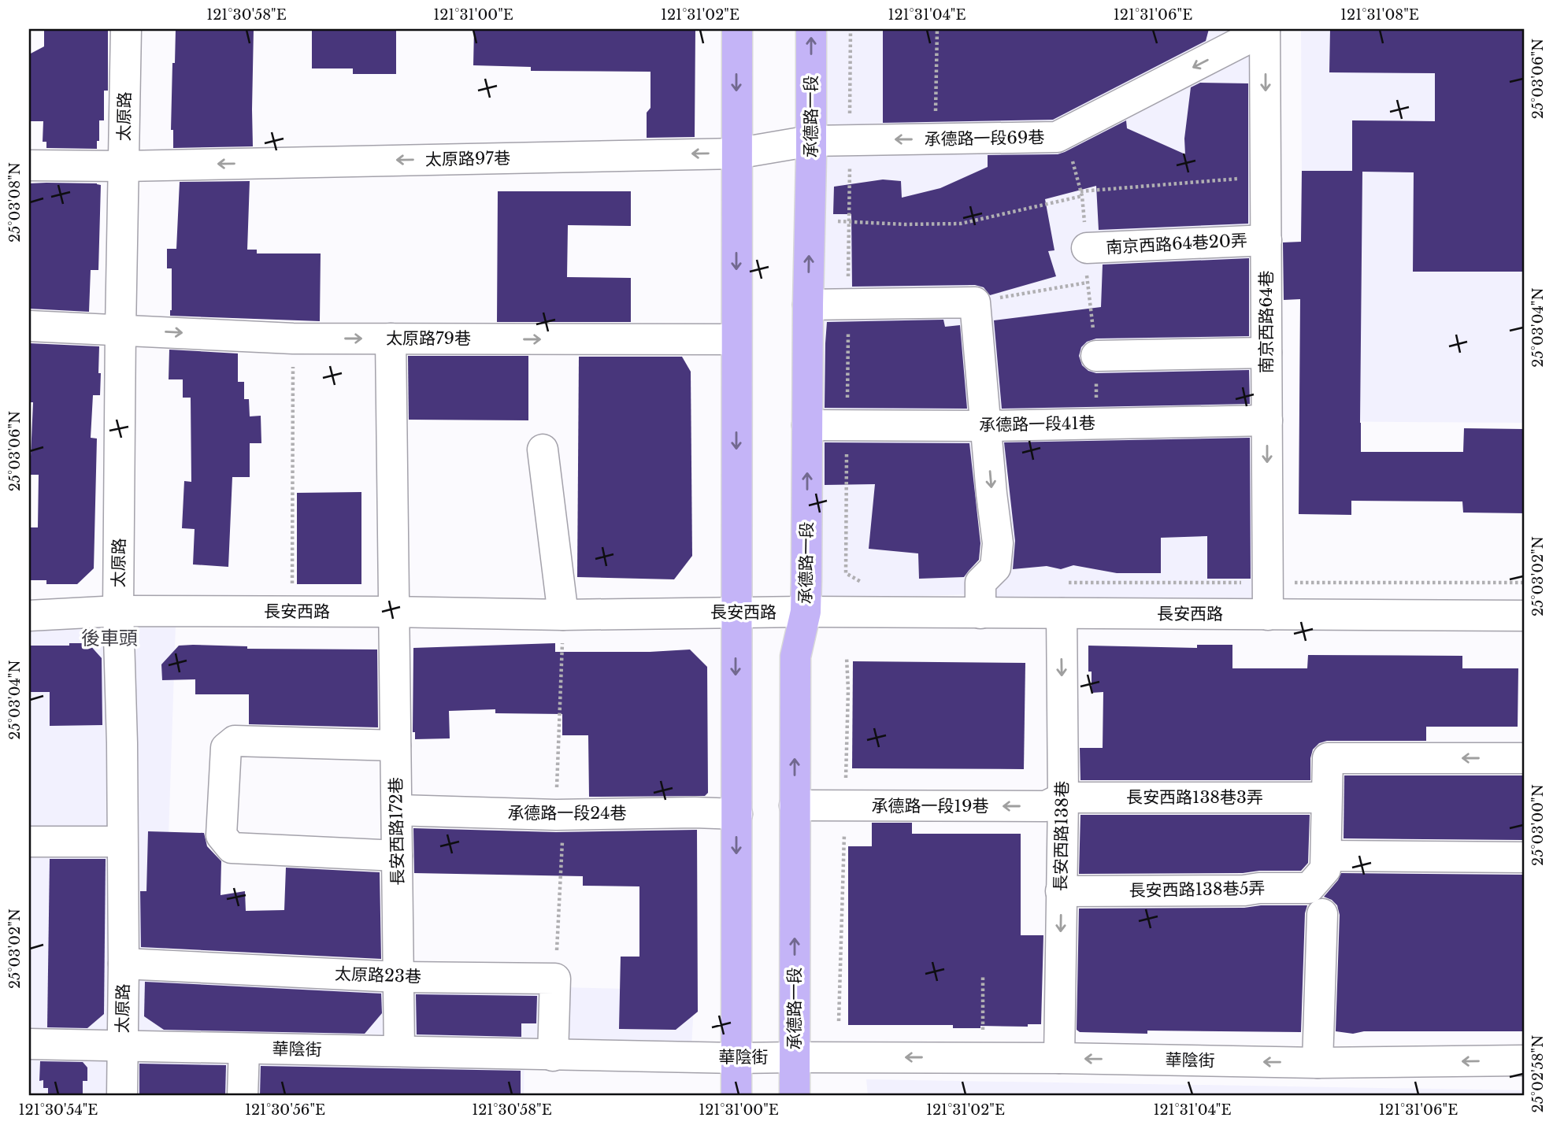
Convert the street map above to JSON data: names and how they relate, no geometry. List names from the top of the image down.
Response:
{
  "streets": {
    "main road": ["承德路一段"],
    "street": [
      "太原路",
      "承德路一段69巷",
      "太原路97巷",
      "南京西路64巷20弄",
      "南京西路64巷",
      "太原路79巷",
      "承德路一段41巷",
      "長安西路",
      "長安西路138巷3弄",
      "承德路一段19巷",
      "承德路一段24巷",
      "長安西路172巷",
      "長安西路138巷",
      "長安西路138巷5弄",
      "太原路23巷",
      "華陰街"
    ]
  },
  "crossings": [
    ["太原路", "太原路97巷"],
    ["太原路", "太原路79巷"],
    ["太原路", "長安西路"],
    ["太原路", "太原路23巷"],
    ["太原路", "華陰街"],
    ["承德路一段", "承德路一段69巷"],
    ["承德路一段", "太原路97巷"],
    ["承德路一段", "承德路一段41巷"],
    ["承德路一段", "長安西路"],
    ["承德路一段", "承德路一段19巷"],
    ["承德路一段", "華陰街"],
    ["承德路一段69巷", "太原路97巷"],
    ["承德路一段69巷", "南京西路64巷"],
    ["南京西路64巷20弄", "南京西路64巷"],
    ["南京西路64巷", "承德路一段41巷"],
    ["南京西路64巷", "長安西路"],
    ["太原路79巷", "長安西路172巷"],
    ["長安西路", "長安西路172巷"],
    ["長安西路", "長安西路138巷"],
    ["長安西路138巷3弄", "承德路一段19巷"],
    ["長安西路138巷3弄", "長安西路138巷"],
    ["承德路一段19巷", "長安西路138巷"],
    ["承德路一段24巷", "長安西路172巷"],
    ["長安西路172巷", "太原路23巷"],
    ["長安西路172巷", "華陰街"],
    ["長安西路138巷", "長安西路138巷5弄"],
    ["長安西路138巷", "華陰街"]
  ],
  "one_way": [
    "太原路97巷",
    "南京西路64巷",
    "太原路79巷",
    "承德路一段19巷"
  ],
  "districts": ["後車頭"],
  "coordinates": [
    "121°30'58\"E",
    "121°31'00\"E",
    "121°31'02\"E",
    "121°31'04\"E",
    "121°31'06\"E",
    "121°31'08\"E",
    "25°03'06\"N",
    "25°03'08\"N",
    "25°03'04\"N",
    "25°03'02\"N",
    "25°03'00\"N",
    "25°02'58\"N",
    "121°30'54\"E",
    "121°30'56\"E"
  ]
}
